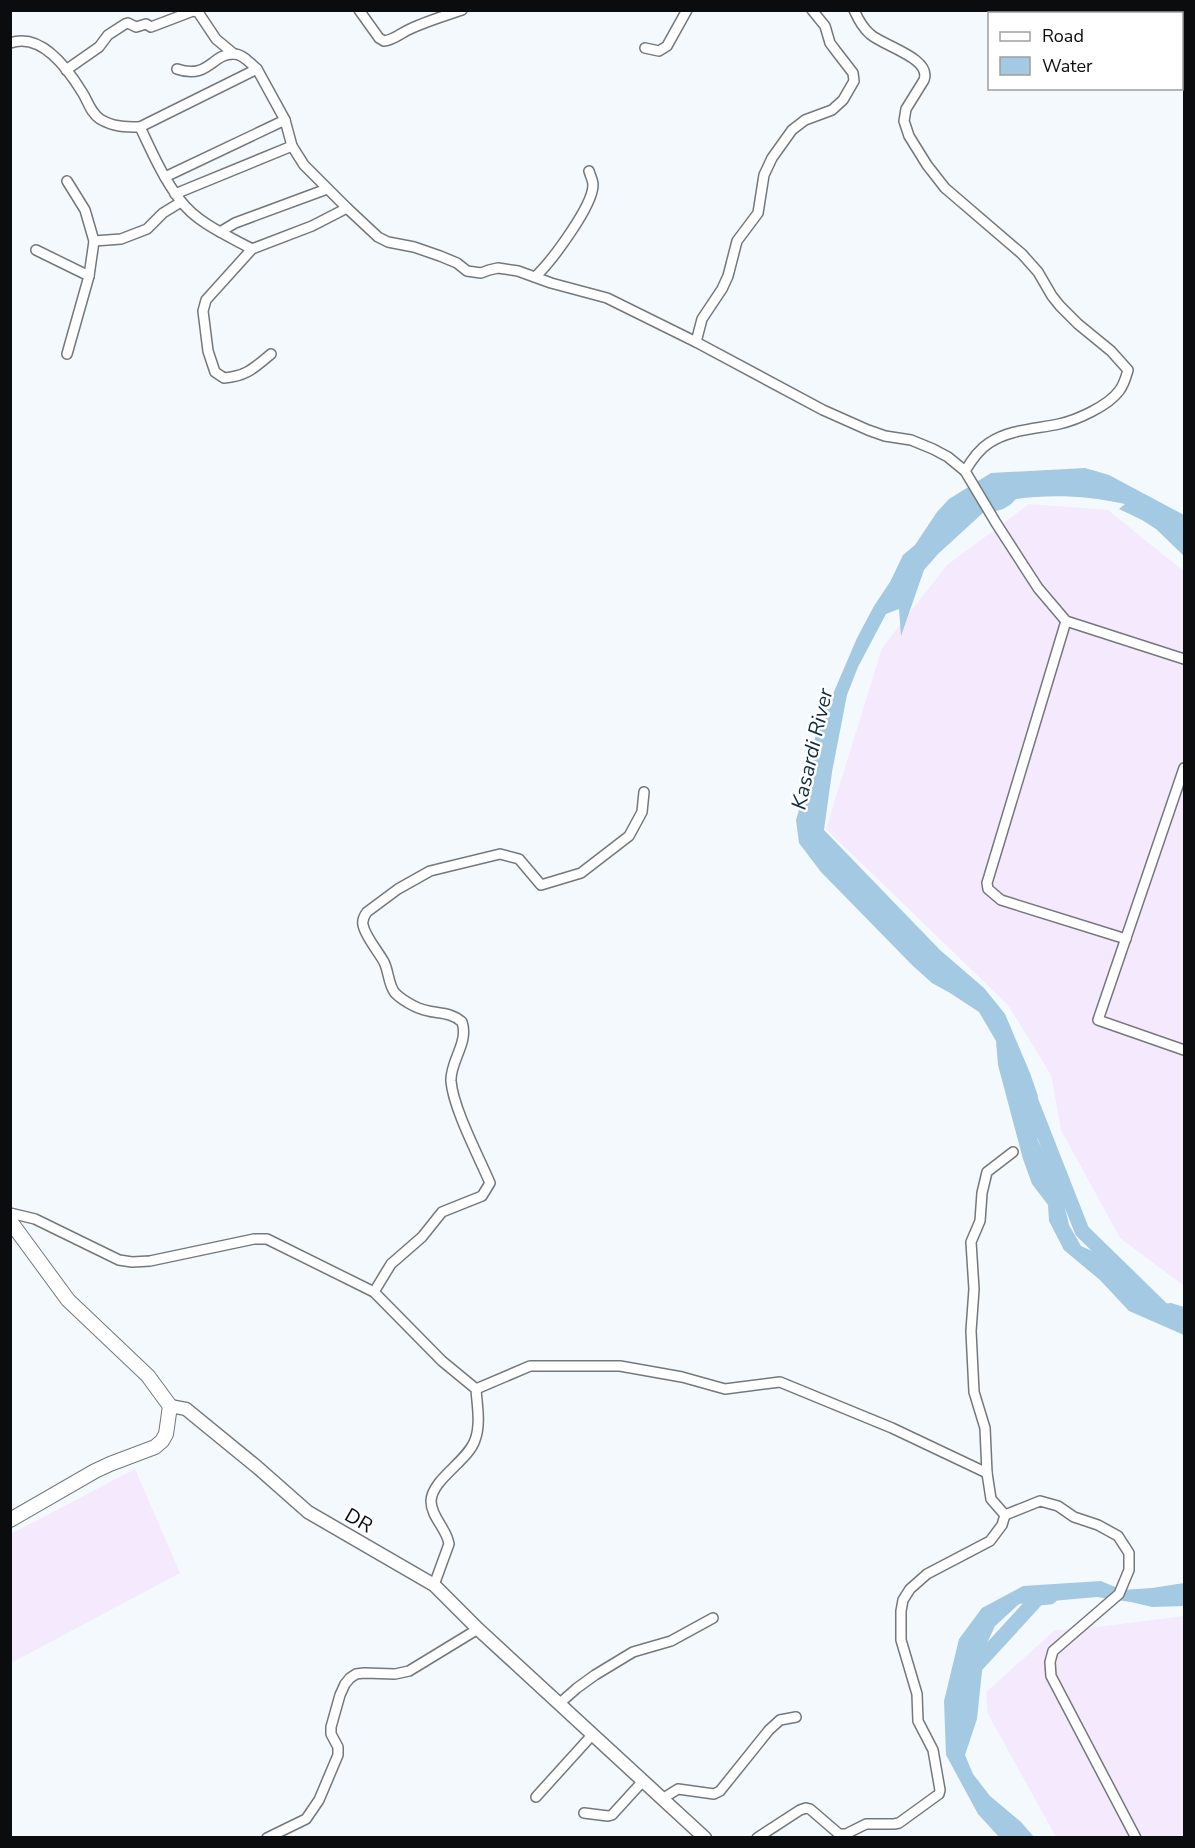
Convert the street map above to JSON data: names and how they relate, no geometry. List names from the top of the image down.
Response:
{
  "streets": {
    "street": ["DR"]
  },
  "water": ["Kasardi River"],
  "legend": ["Road", "Water"]
}
